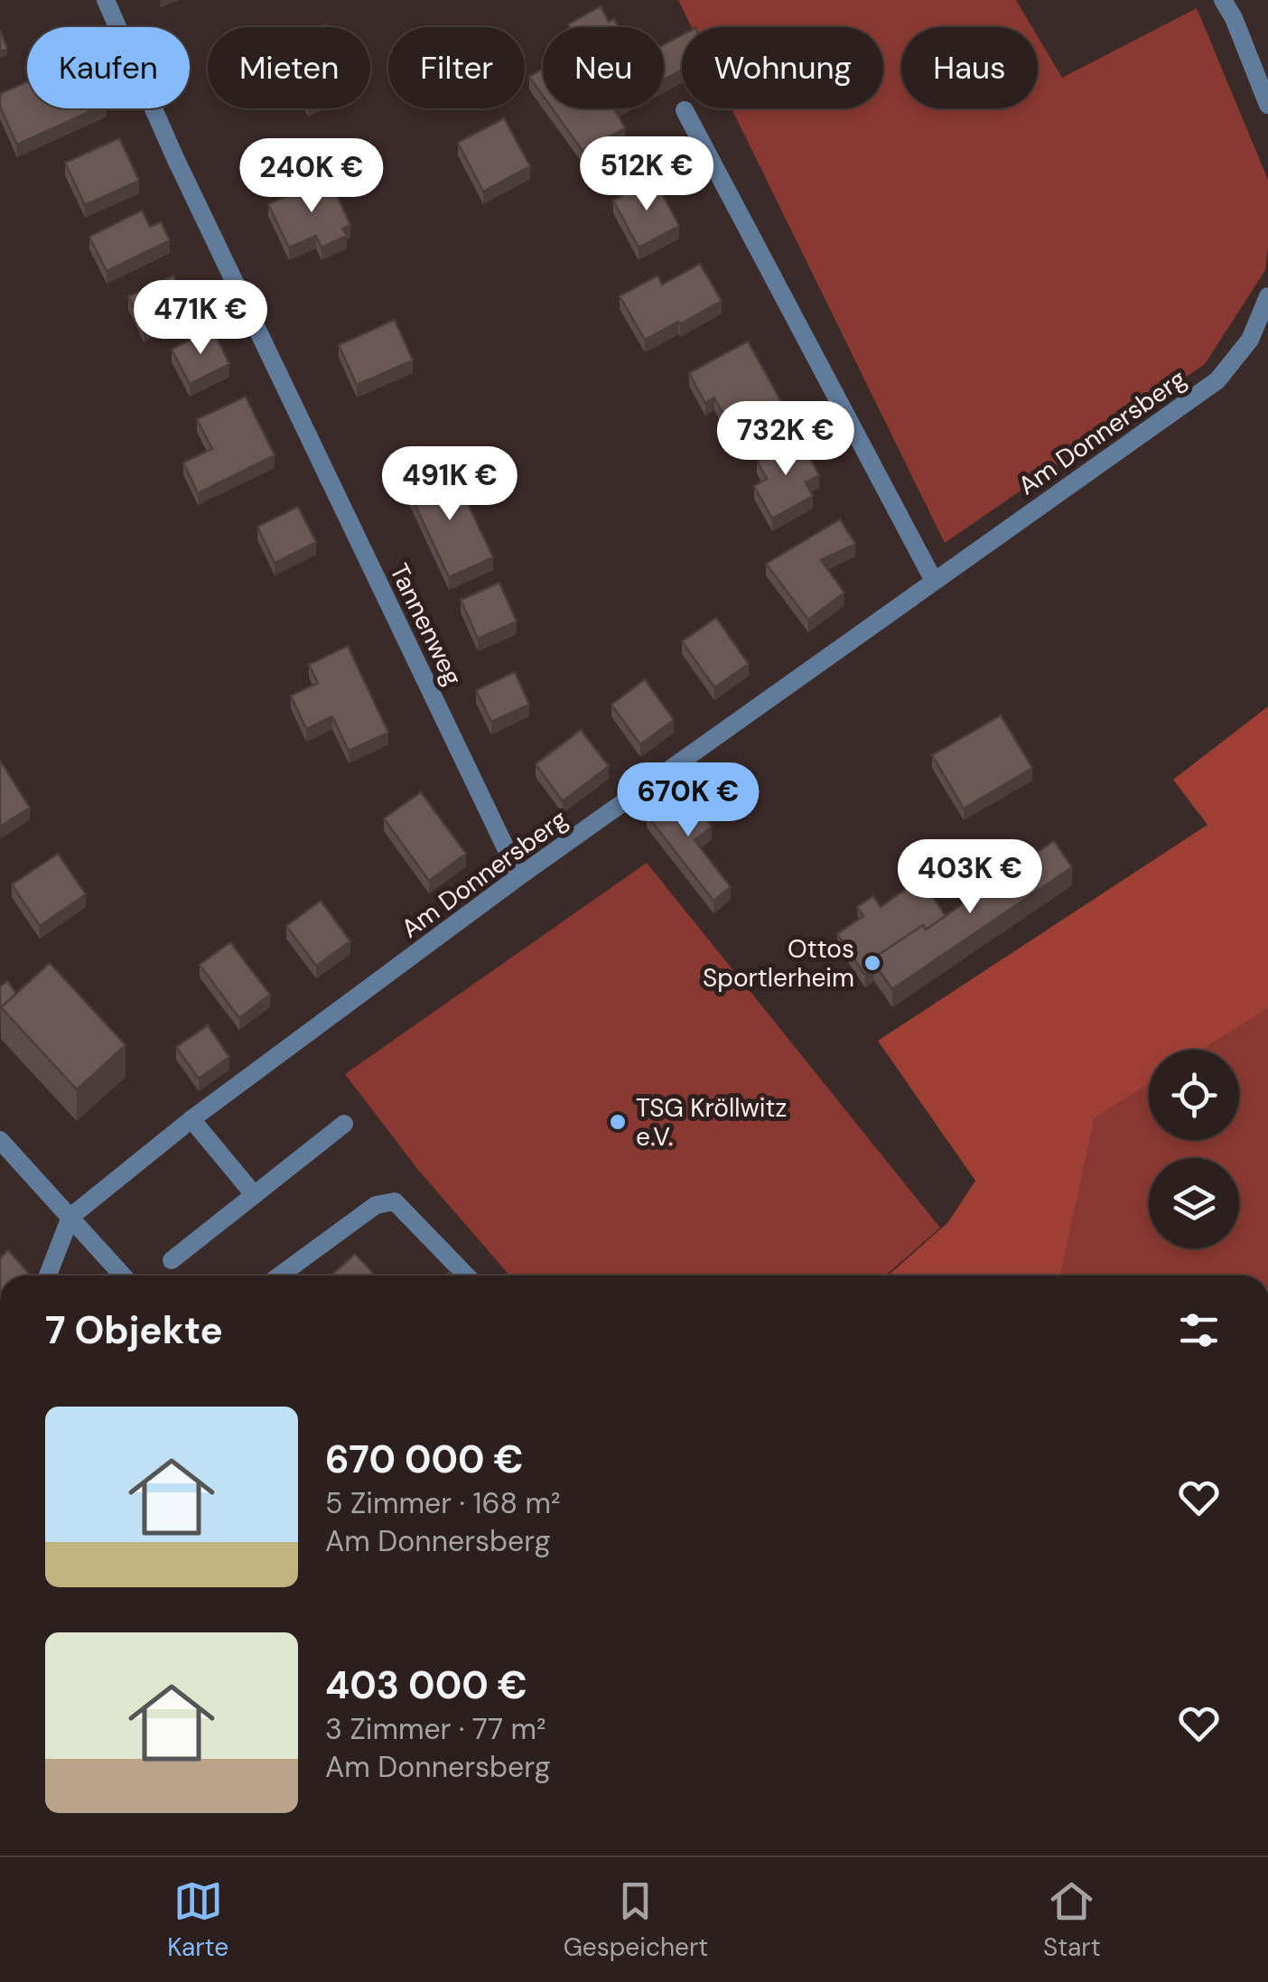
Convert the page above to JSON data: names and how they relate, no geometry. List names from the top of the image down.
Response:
{
  "streets": {
    "street": ["Am Donnersberg", "Tannenweg"]
  },
  "crossings": [
    ["Am Donnersberg", "Tannenweg"]
  ],
  "places": ["Ottos Sportlerheim", "TSG Kröllwitz e.V."],
  "page": {
    "chip": [
      "Kaufen",
      "Mieten",
      "Filter",
      "Neu",
      "Wohnung",
      "Haus"
    ],
    "price": [
      "512K €",
      "240K €",
      "471K €",
      "732K €",
      "491K €",
      "670K €",
      "403K €"
    ],
    "heading": "7 Objekte",
    "list": [
      {
        "name": "670 000 €",
        "note": "5 Zimmer · 168 m² · Am Donnersberg"
      },
      {
        "name": "403 000 €",
        "note": "3 Zimmer · 77 m² · Am Donnersberg"
      }
    ],
    "tabs": ["Karte", "Gespeichert", "Start"]
  }
}
